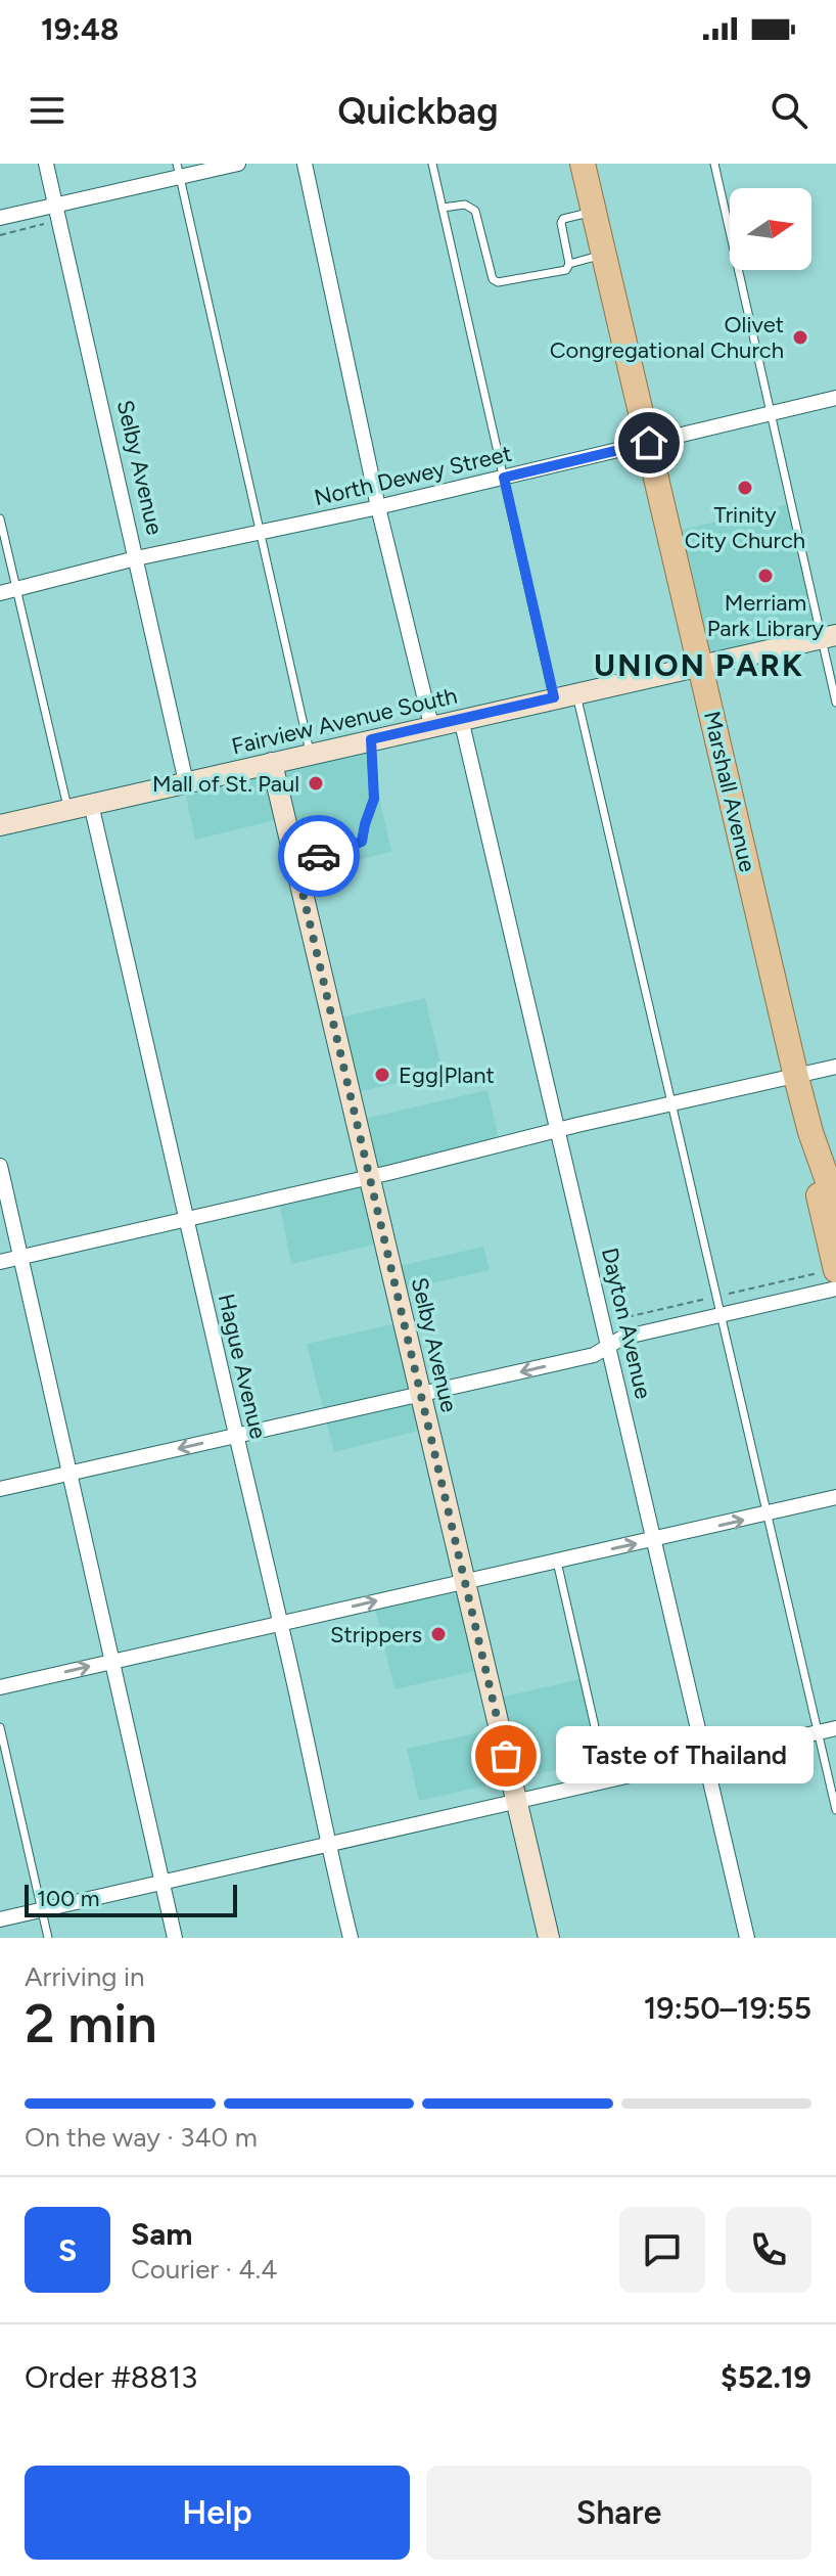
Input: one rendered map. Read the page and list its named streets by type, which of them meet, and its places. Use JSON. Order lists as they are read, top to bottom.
{
  "streets": {
    "main road": ["Marshall Avenue"],
    "street": [
      "Selby Avenue",
      "North Dewey Street",
      "Fairview Avenue South",
      "Dayton Avenue",
      "Hague Avenue"
    ]
  },
  "crossings": [
    ["Selby Avenue", "North Dewey Street"],
    ["Selby Avenue", "Fairview Avenue South"],
    ["North Dewey Street", "Marshall Avenue"],
    ["Fairview Avenue South", "Marshall Avenue"],
    ["Fairview Avenue South", "Dayton Avenue"],
    ["Fairview Avenue South", "Hague Avenue"]
  ],
  "districts": ["UNION PARK"],
  "places": [
    "Olivet Congregational Church",
    "Trinity City Church",
    "Merriam Park Library",
    "Mall of St. Paul",
    "Egg|Plant",
    "Strippers",
    "Taste of Thailand"
  ],
  "scale_bar": "100 m",
  "north": "right",
  "page": {
    "status": "19:48",
    "header": "Quickbag",
    "bubble": "Taste of Thailand",
    "scale": "100 m",
    "heading": ["2 min", "Arriving in", "19:50–19:55"],
    "panel": [
      "Sam",
      "Courier · 4.4",
      "Order #8813",
      "$52.19"
    ],
    "bar": "On the way · 340 m",
    "round": "S",
    "buttons": ["Help", "Share"]
  }
}
